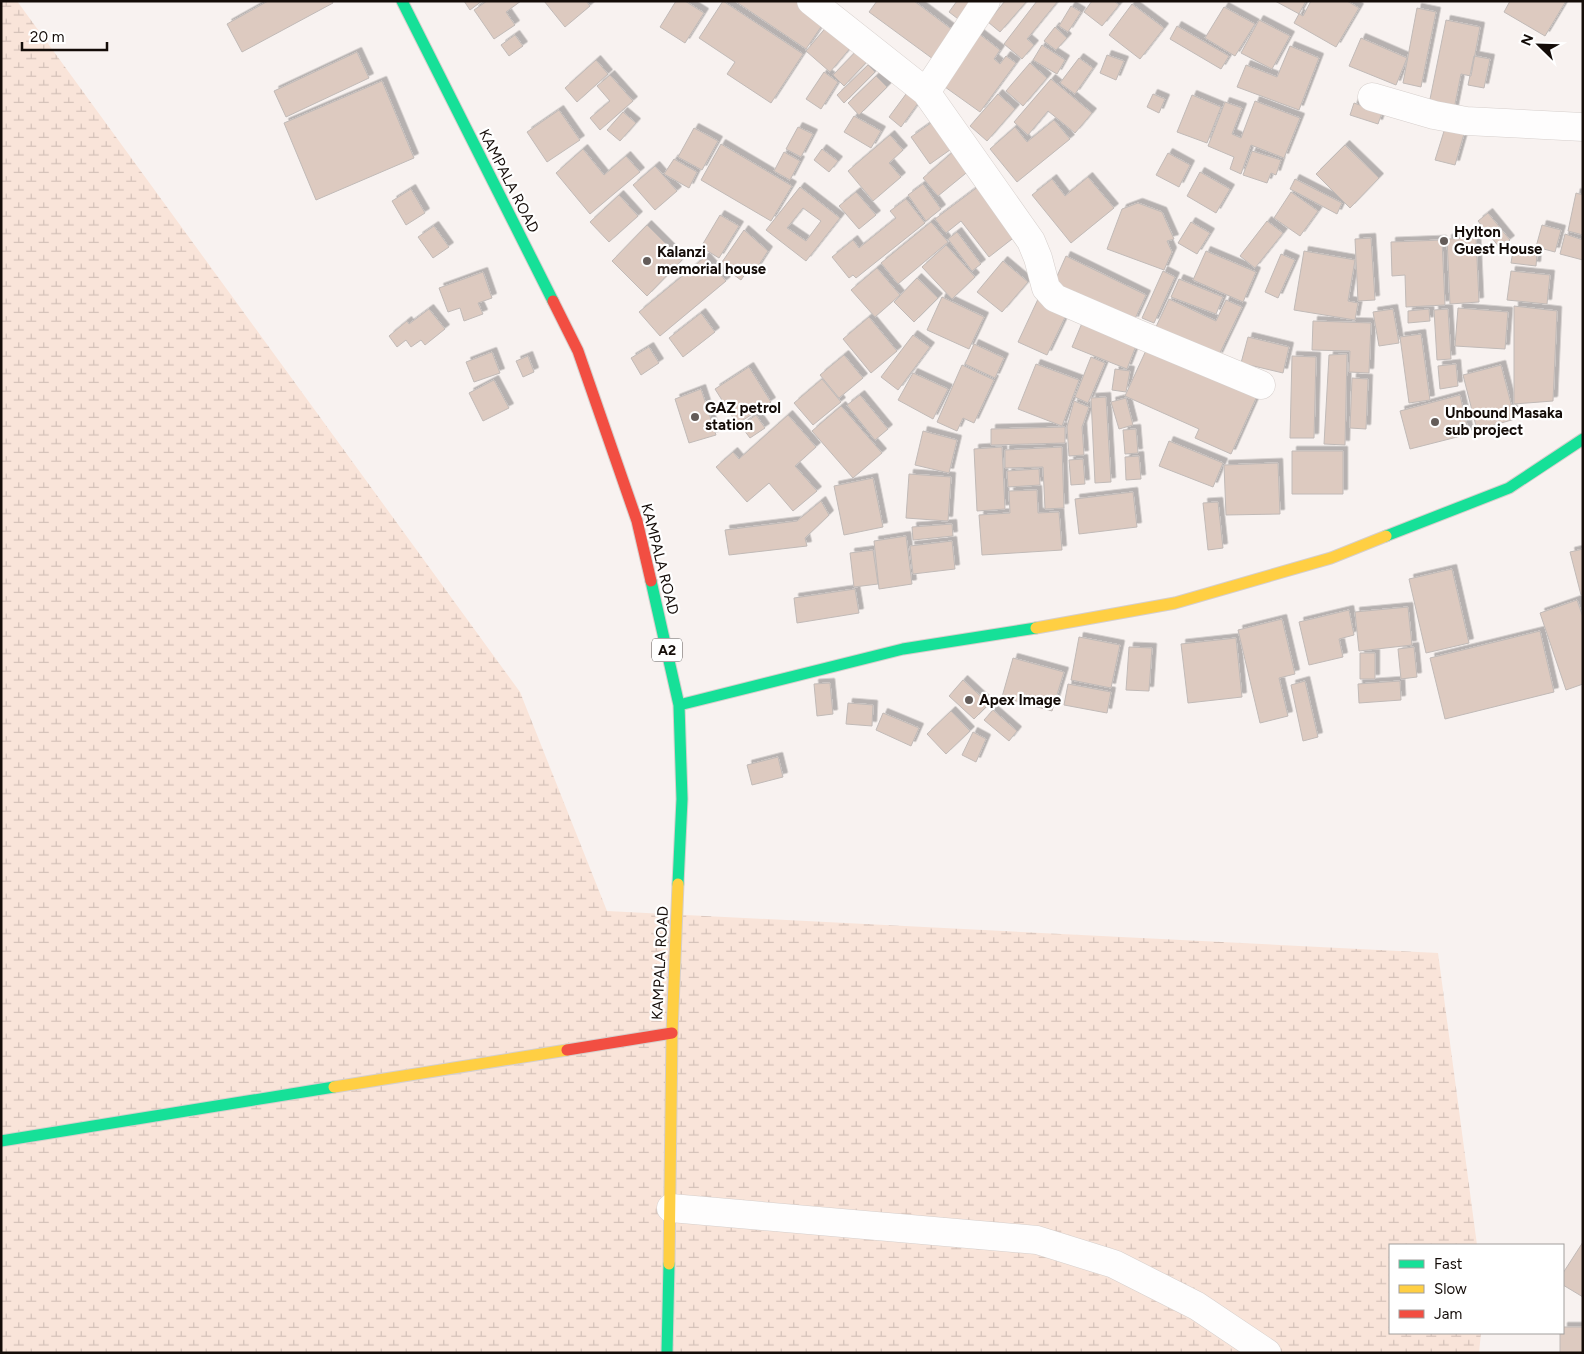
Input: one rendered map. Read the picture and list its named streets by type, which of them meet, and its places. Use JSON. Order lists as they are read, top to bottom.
{
  "streets": {
    "street": ["KAMPALA ROAD", "A2"]
  },
  "places": [
    "Hylton Guest House",
    "Kalanzi memorial house",
    "GAZ petrol station",
    "Unbound Masaka sub project",
    "Apex Image"
  ],
  "legend": ["Fast", "Slow", "Jam"],
  "scale_bar": "20 m",
  "north": "top left"
}
